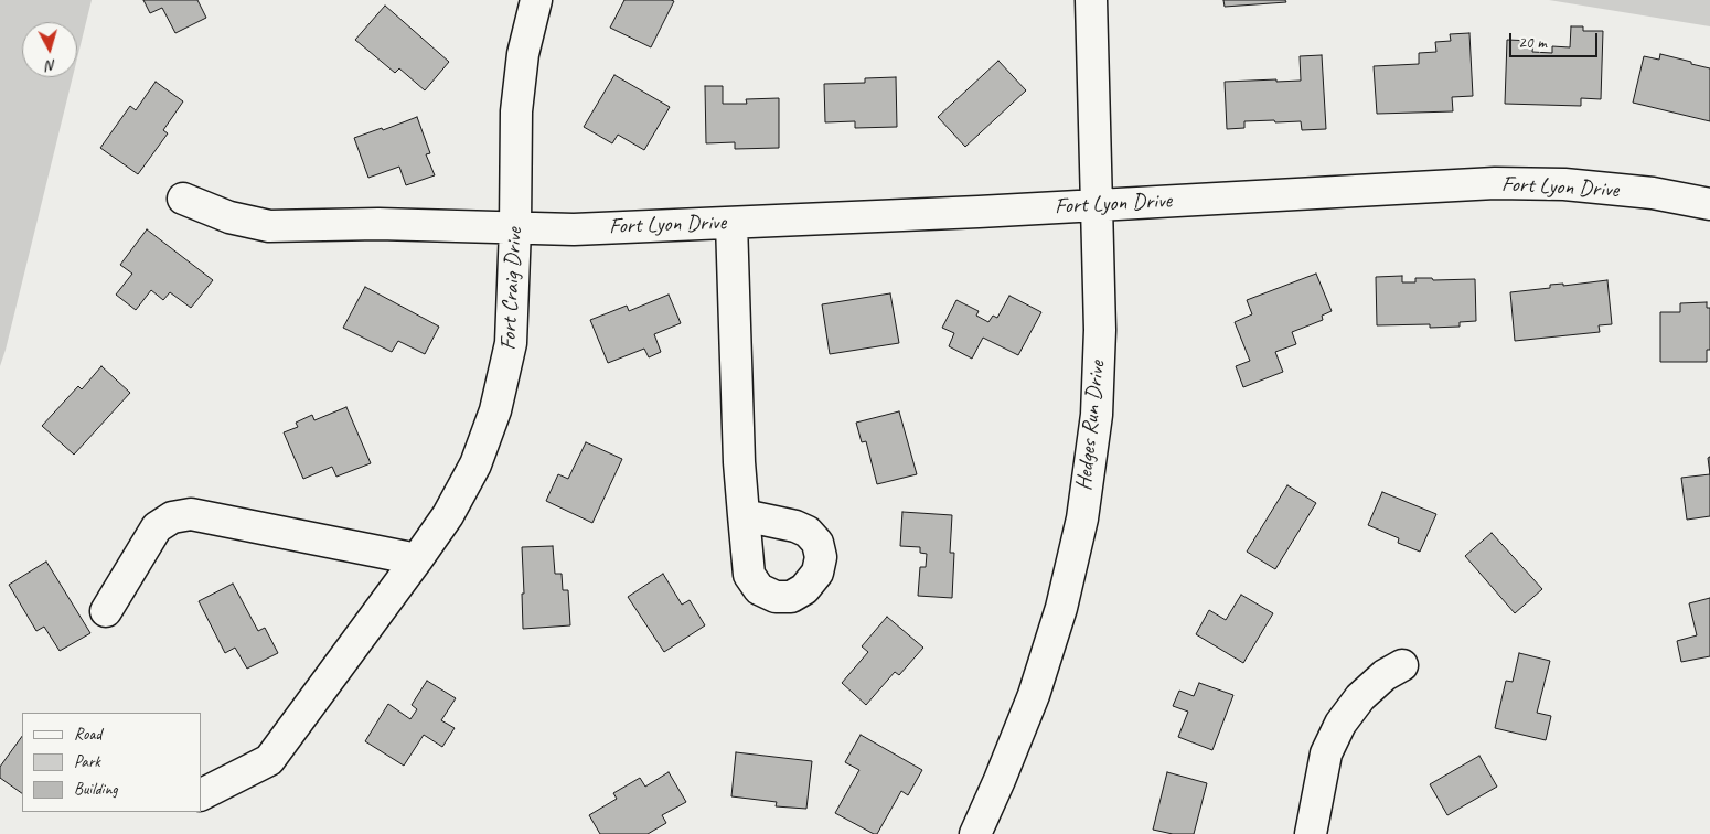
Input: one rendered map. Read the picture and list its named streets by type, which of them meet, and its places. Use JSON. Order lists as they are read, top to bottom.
{
  "streets": {
    "street": ["Fort Lyon Drive", "Fort Craig Drive", "Hedges Run Drive"]
  },
  "crossings": [
    ["Fort Lyon Drive", "Fort Craig Drive"],
    ["Fort Lyon Drive", "Hedges Run Drive"]
  ],
  "legend": ["Road", "Park", "Building"],
  "scale_bar": "20 m",
  "north": "bottom"
}
